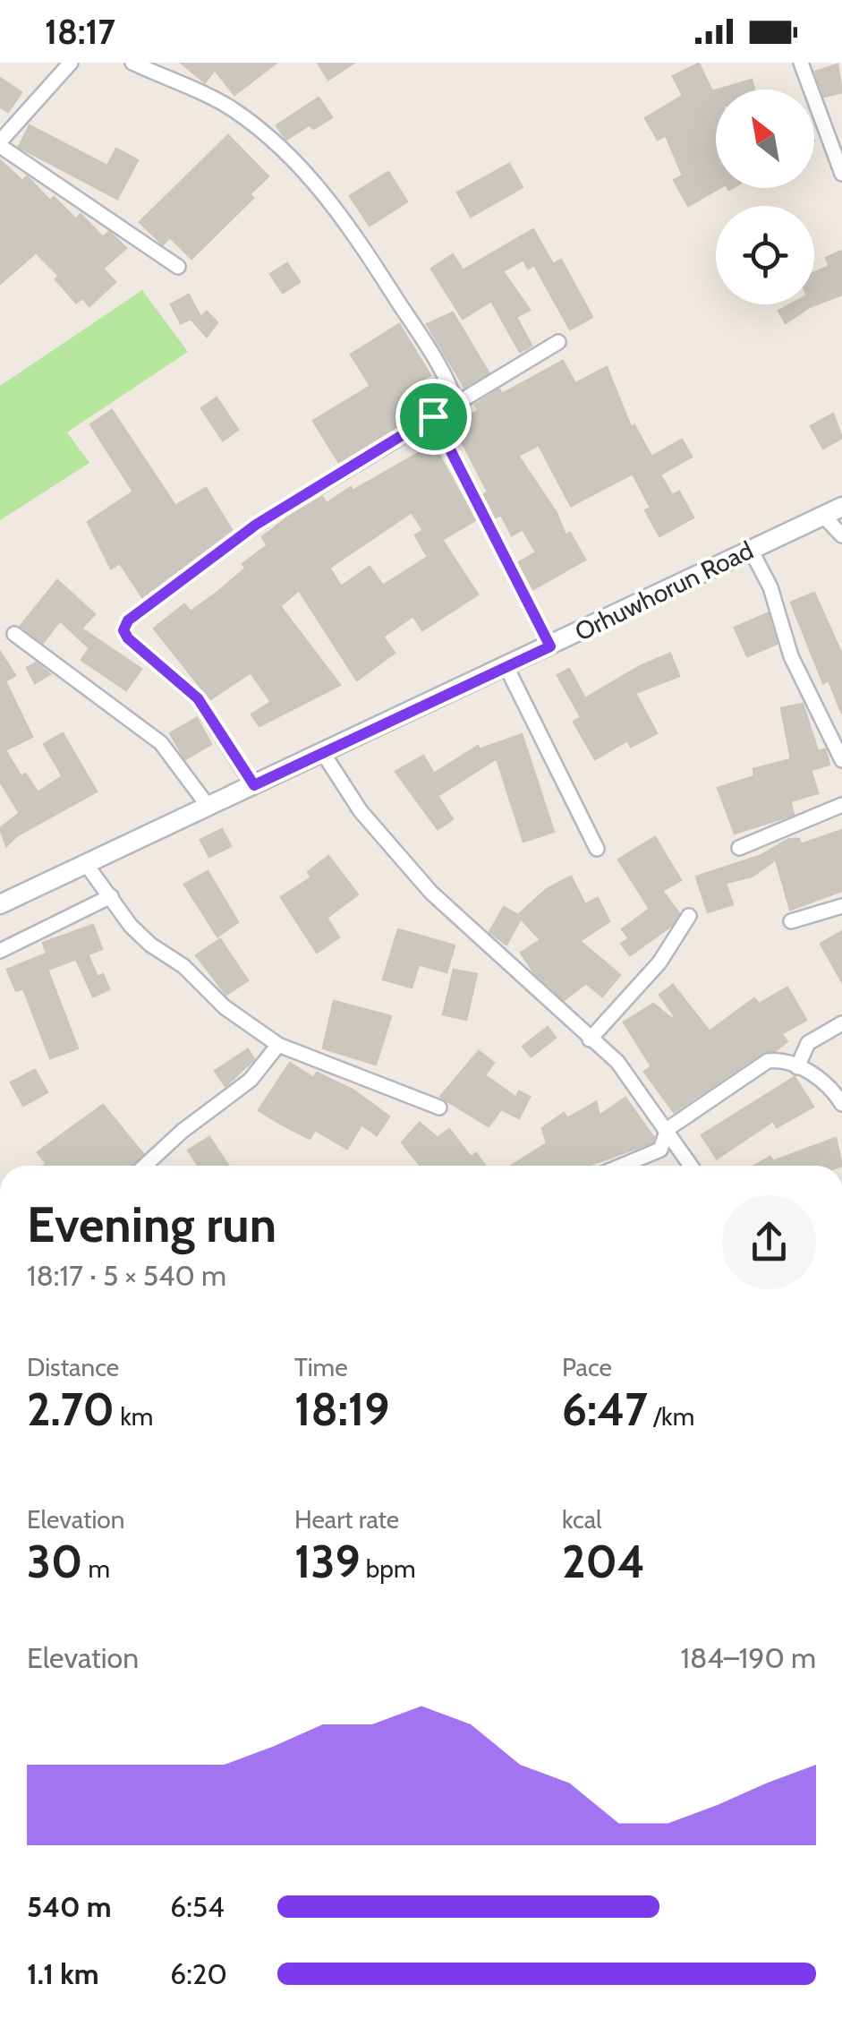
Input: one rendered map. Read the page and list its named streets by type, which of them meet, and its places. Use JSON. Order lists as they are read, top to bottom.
{
  "streets": {
    "street": ["Orhuwhorun Road"]
  },
  "north": "top left",
  "page": {
    "status": "18:17",
    "heading": ["Evening run", "18:17 · 5 × 540 m"],
    "stats": [
      ["Distance", "2.70 km"],
      ["Time", "18:19"],
      ["Pace", "6:47 /km"],
      ["Elevation", "30 m"],
      ["Heart rate", "139 bpm"],
      ["kcal", "204"]
    ],
    "chart": ["Elevation", "184–190 m"],
    "list": [
      {
        "name": "540 m",
        "note": "6:54"
      },
      {
        "name": "1.1 km",
        "note": "6:20"
      }
    ]
  }
}
